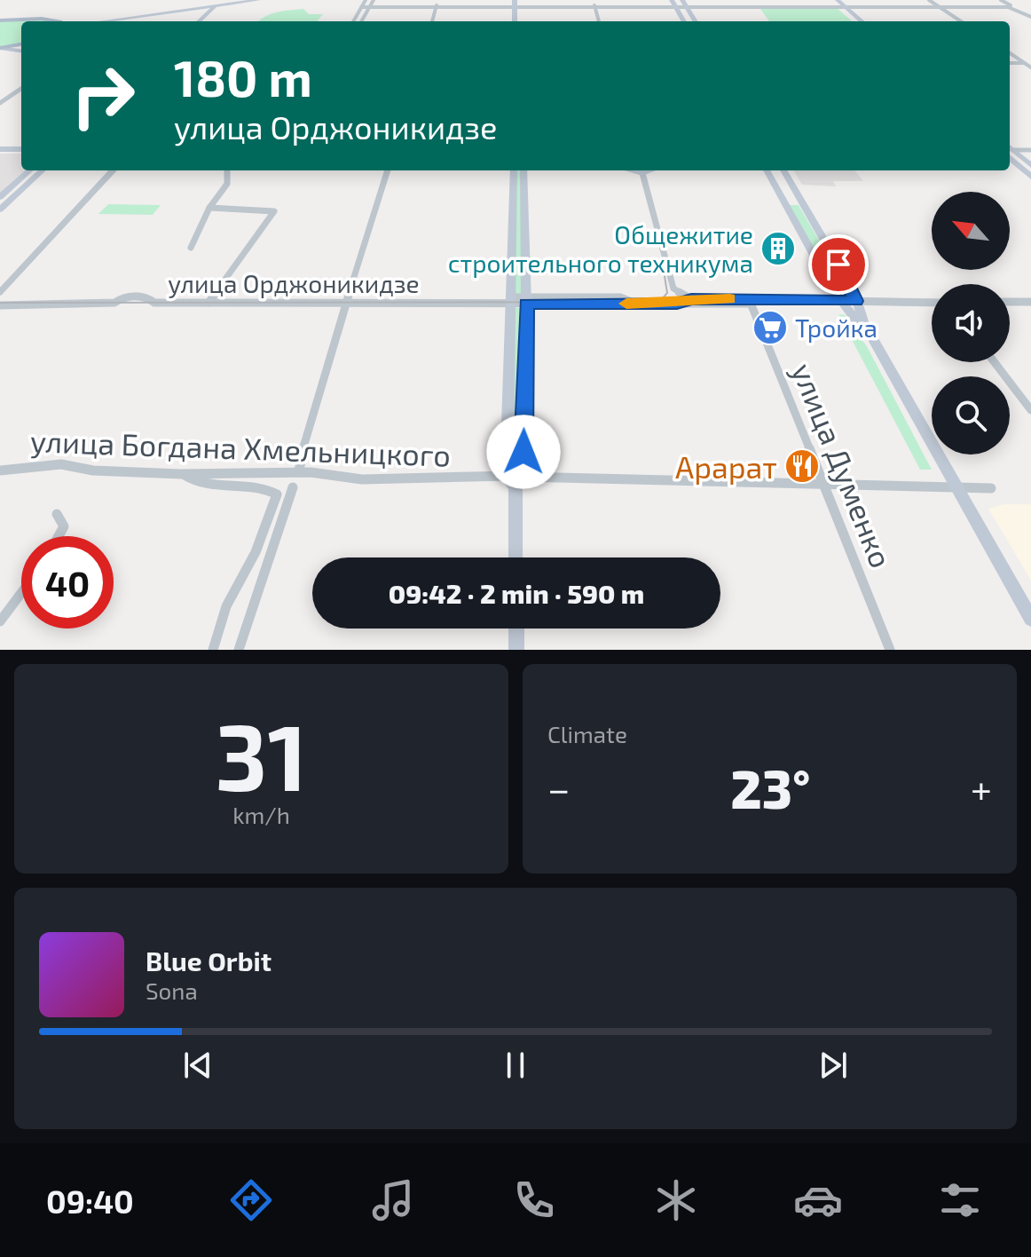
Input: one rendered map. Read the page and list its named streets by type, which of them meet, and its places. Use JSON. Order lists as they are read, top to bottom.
{
  "streets": {
    "street": ["улица Орджоникидзе", "улица Богдана Хмельницкого", "улица Думенко"]
  },
  "crossings": [
    ["улица Орджоникидзе", "улица Думенко"],
    ["улица Богдана Хмельницкого", "улица Думенко"]
  ],
  "places": {
    "building": ["Общежитие строительного техникума"],
    "supermarket": ["Тройка"],
    "restaurant": ["Арарат"]
  },
  "north": "top left",
  "page": {
    "turn": ["180 m", "улица Орджоникидзе"],
    "limit": "40",
    "trip": "09:42 · 2 min · 590 m",
    "tile": [
      ["31", "km/h"],
      "Climate"
    ],
    "heat": ["−", "23°", "+"],
    "song": ["Blue Orbit", "Sona"],
    "tabs": "09:40"
  }
}
